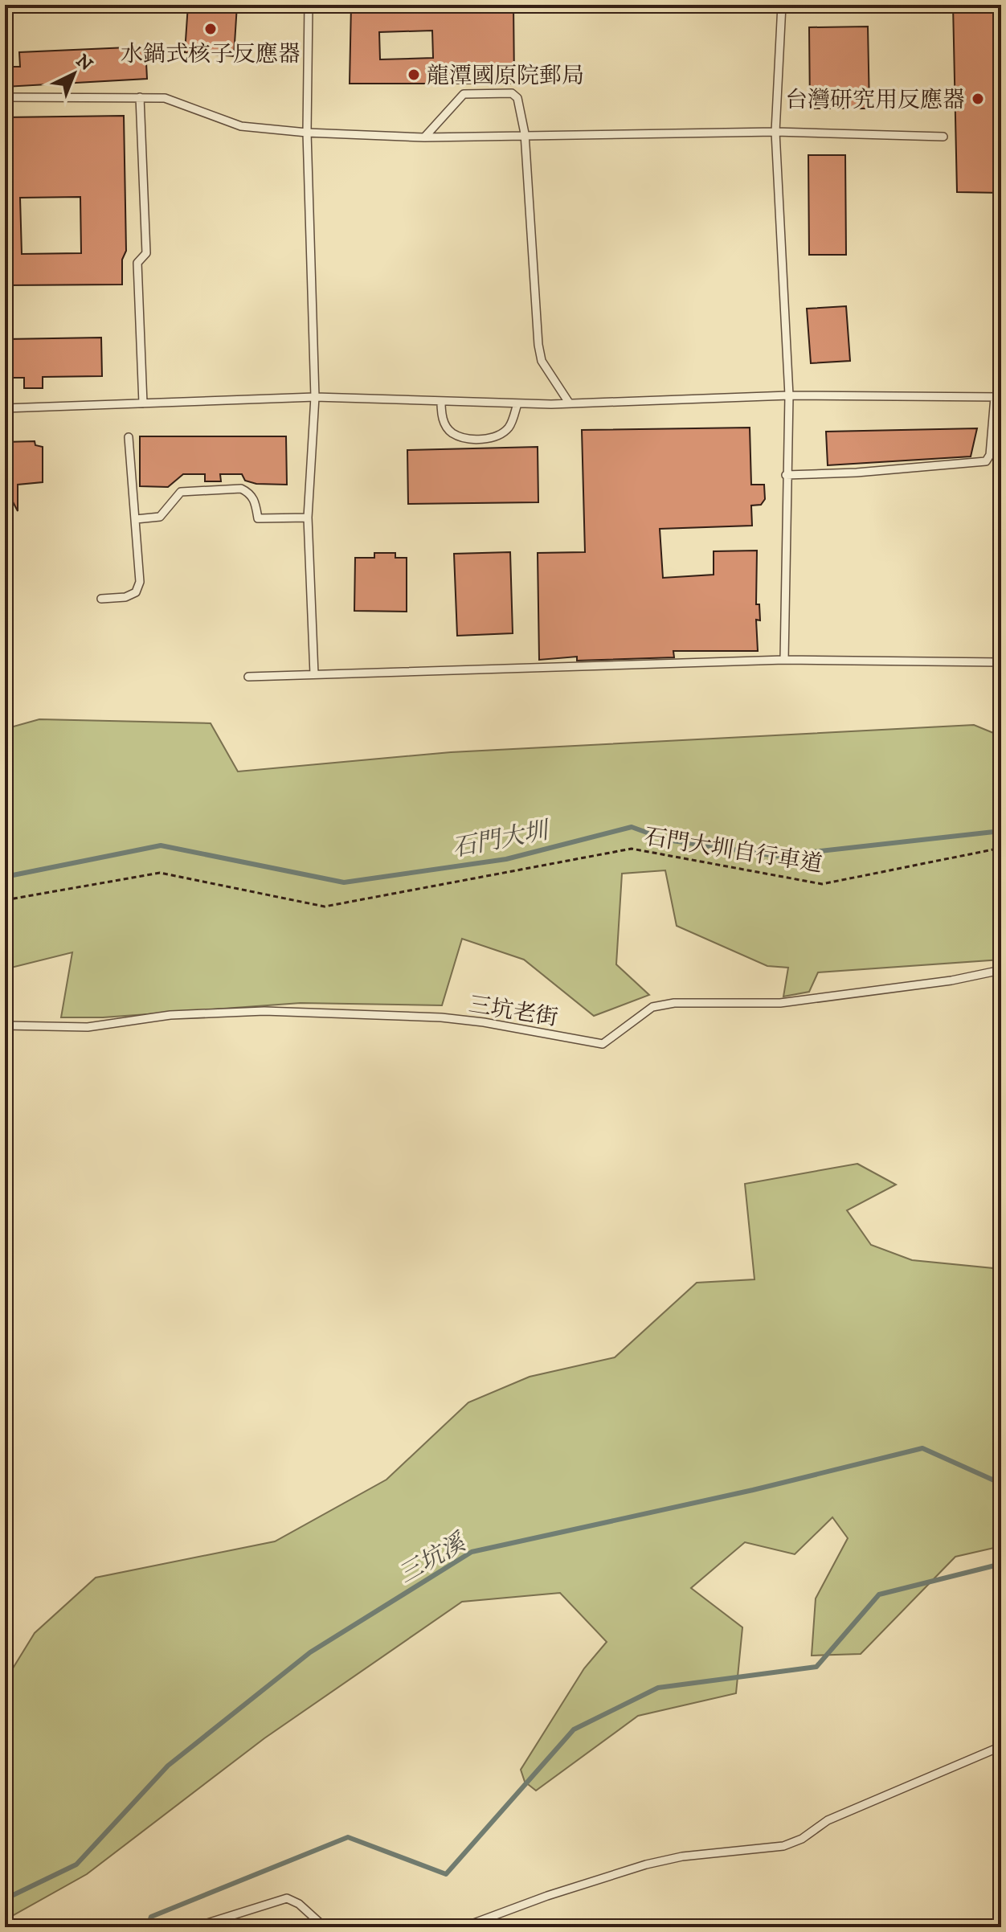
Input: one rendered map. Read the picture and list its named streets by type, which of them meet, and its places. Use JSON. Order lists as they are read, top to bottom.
{
  "streets": {
    "lane": ["三坑老街"],
    "path": ["石門大圳自行車道"]
  },
  "water": ["石門大圳", "三坑溪"],
  "places": ["水鍋式核子反應器", "龍潭國原院郵局", "台灣研究用反應器"],
  "north": "top right"
}
